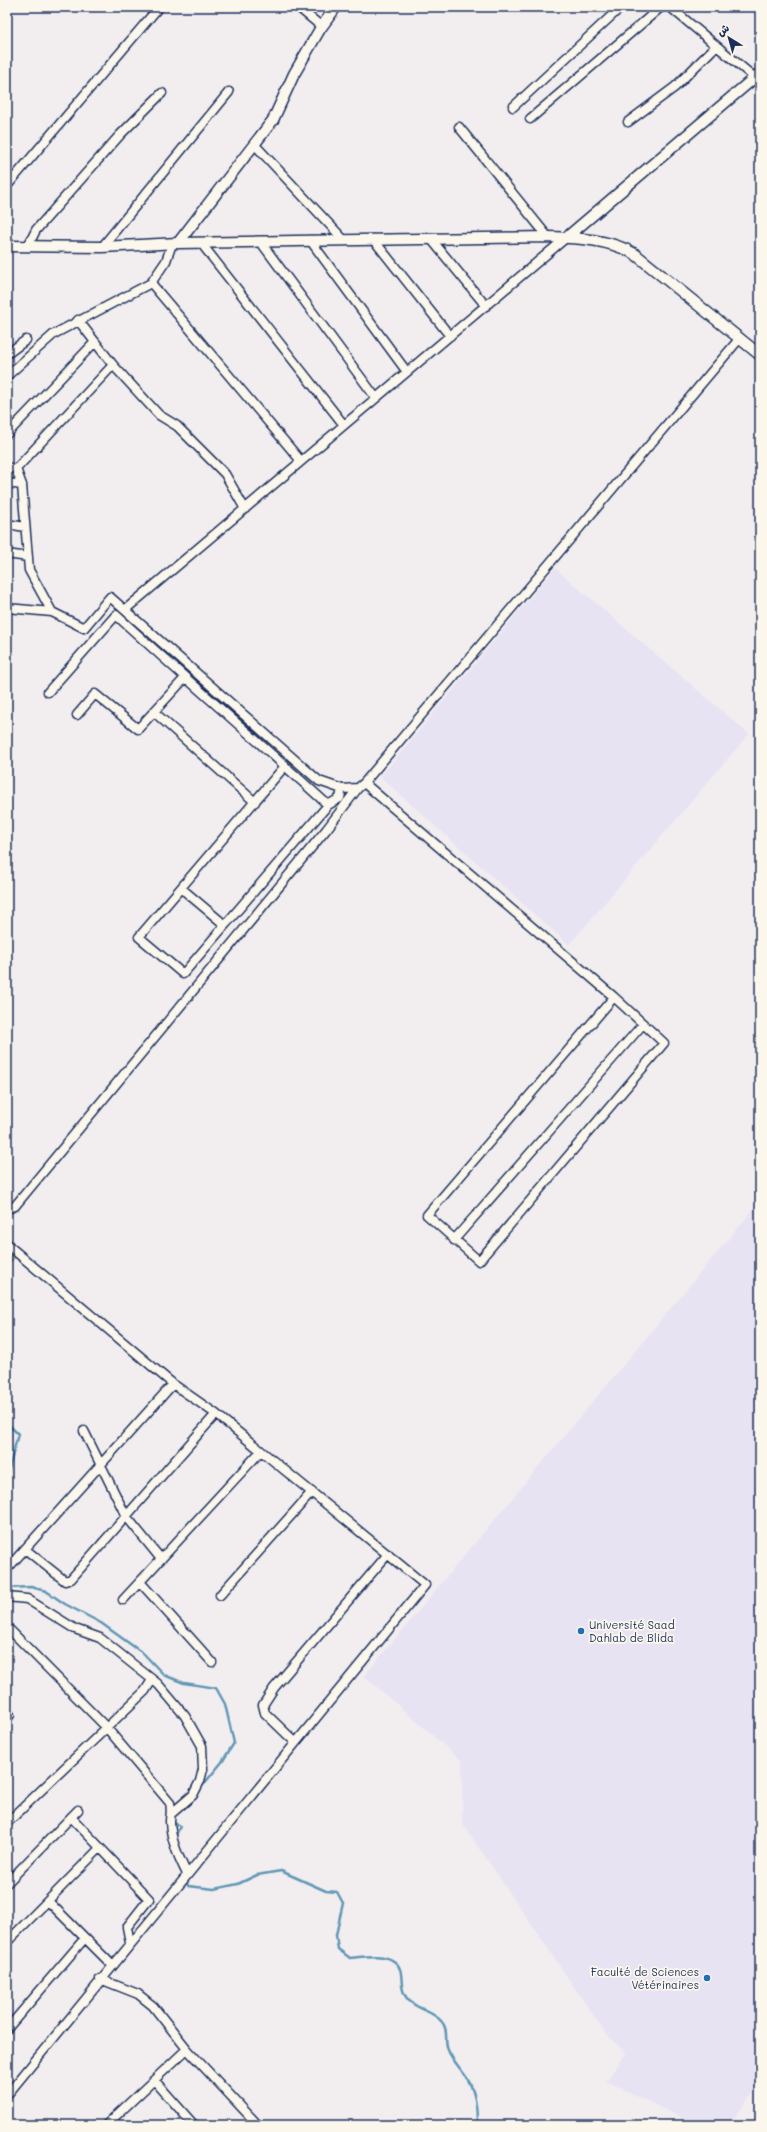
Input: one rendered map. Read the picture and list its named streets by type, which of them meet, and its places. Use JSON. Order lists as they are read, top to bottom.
{
  "places": ["Université Saad Dahlab de Blida", "Faculté de Sciences Vétérinaires"],
  "north": "top left"
}
